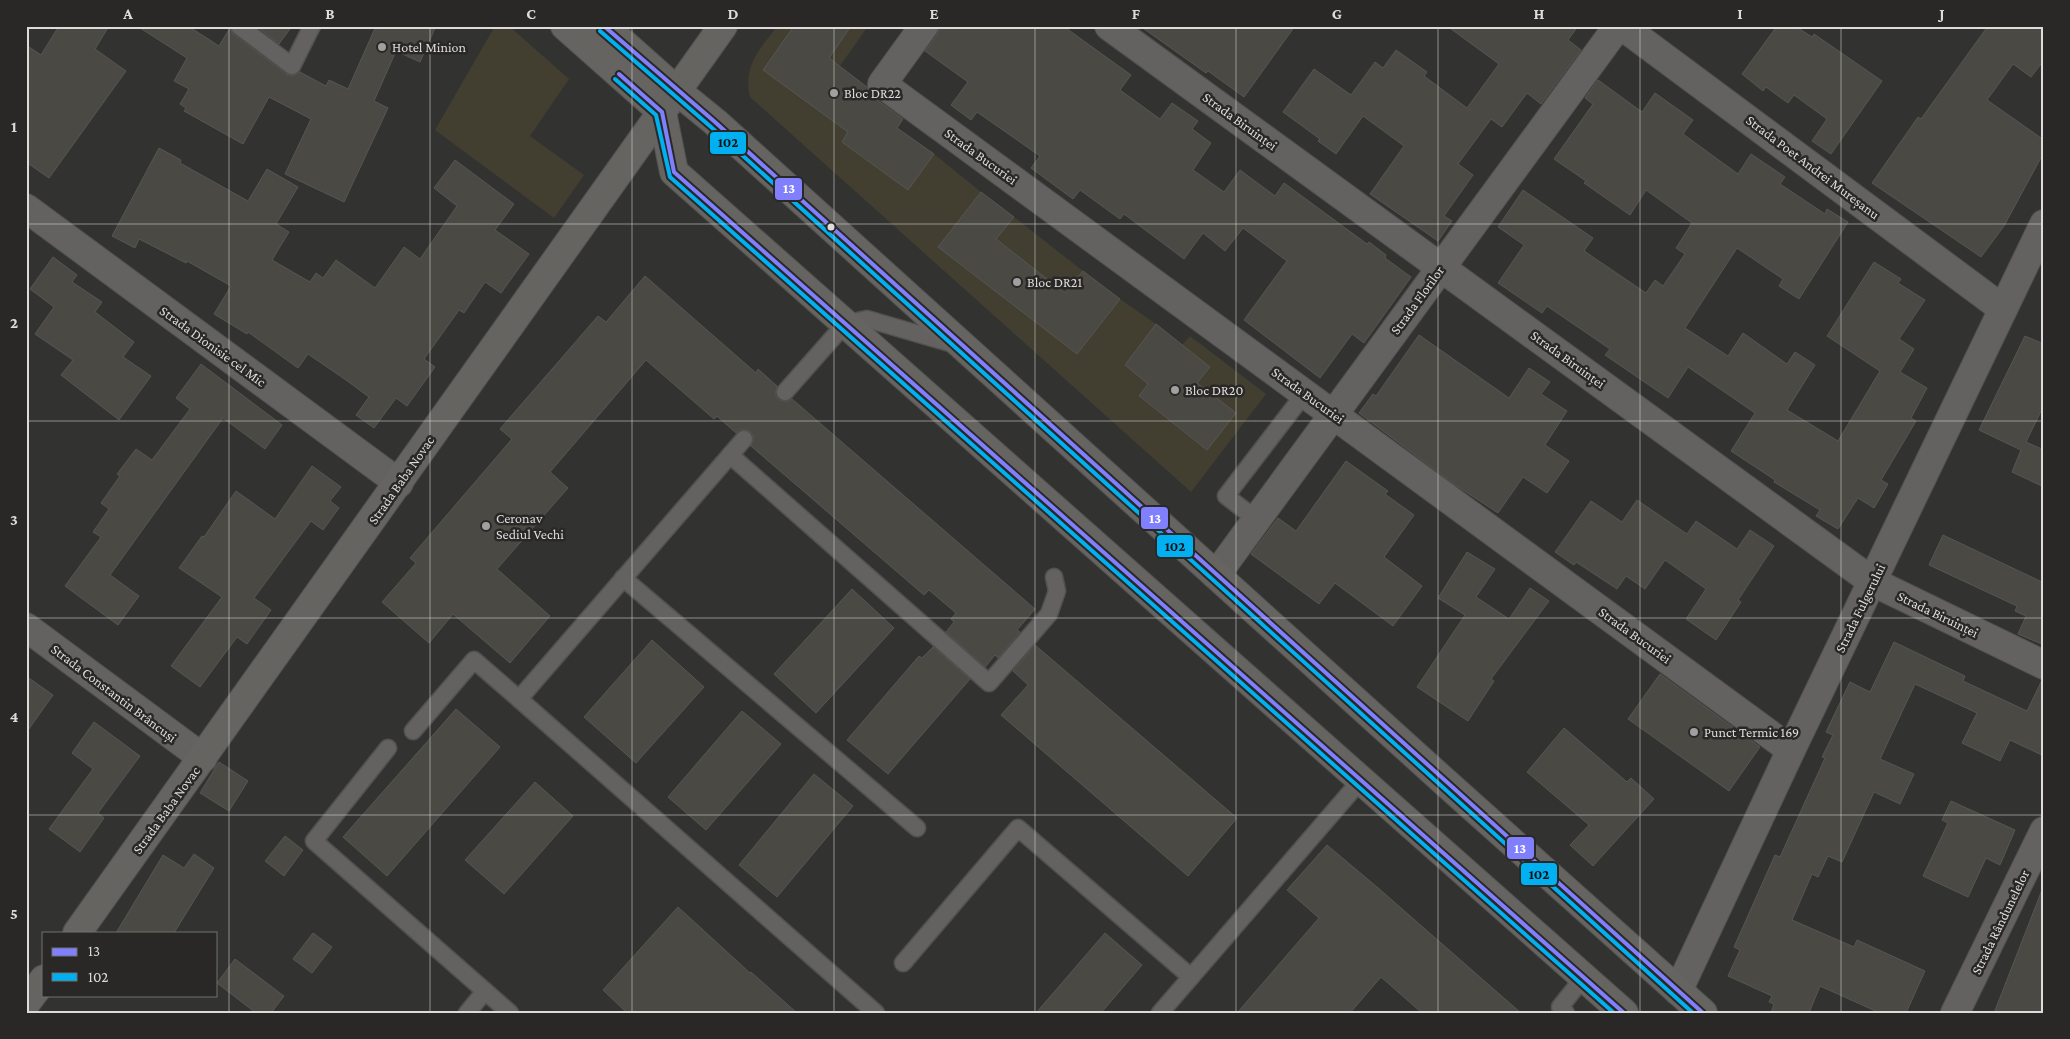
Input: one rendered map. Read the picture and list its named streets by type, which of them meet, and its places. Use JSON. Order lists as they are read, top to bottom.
{
  "streets": {
    "main road": ["Strada Baba Novac"],
    "street": [
      "Strada Biruinței",
      "Strada Bucuriei",
      "Strada Poet Andrei Mureșanu",
      "Strada Florilor",
      "Strada Dionisie cel Mic",
      "Strada Fulgerului",
      "Strada Constantin Brâncuși",
      "Strada Rândunelelor"
    ]
  },
  "crossings": [
    ["Strada Biruinței", "Strada Florilor"],
    ["Strada Biruinței", "Strada Fulgerului"],
    ["Strada Bucuriei", "Strada Florilor"],
    ["Strada Bucuriei", "Strada Fulgerului"],
    ["Strada Poet Andrei Mureșanu", "Strada Fulgerului"],
    ["Strada Dionisie cel Mic", "Strada Baba Novac"],
    ["Strada Baba Novac", "Strada Constantin Brâncuși"]
  ],
  "places": [
    "Hotel Minion",
    "Bloc DR22",
    "Bloc DR21",
    "Bloc DR20",
    "Ceronav Sediul Vechi",
    "Punct Termic 169"
  ],
  "lines": ["transit line 13", "transit line 102"],
  "legend": ["13", "102"],
  "grid": {
    "columns": [
      "A",
      "B",
      "C",
      "D",
      "E",
      "F",
      "G",
      "H",
      "I",
      "J"
    ],
    "rows": [
      "1",
      "2",
      "3",
      "4",
      "5"
    ]
  }
}
